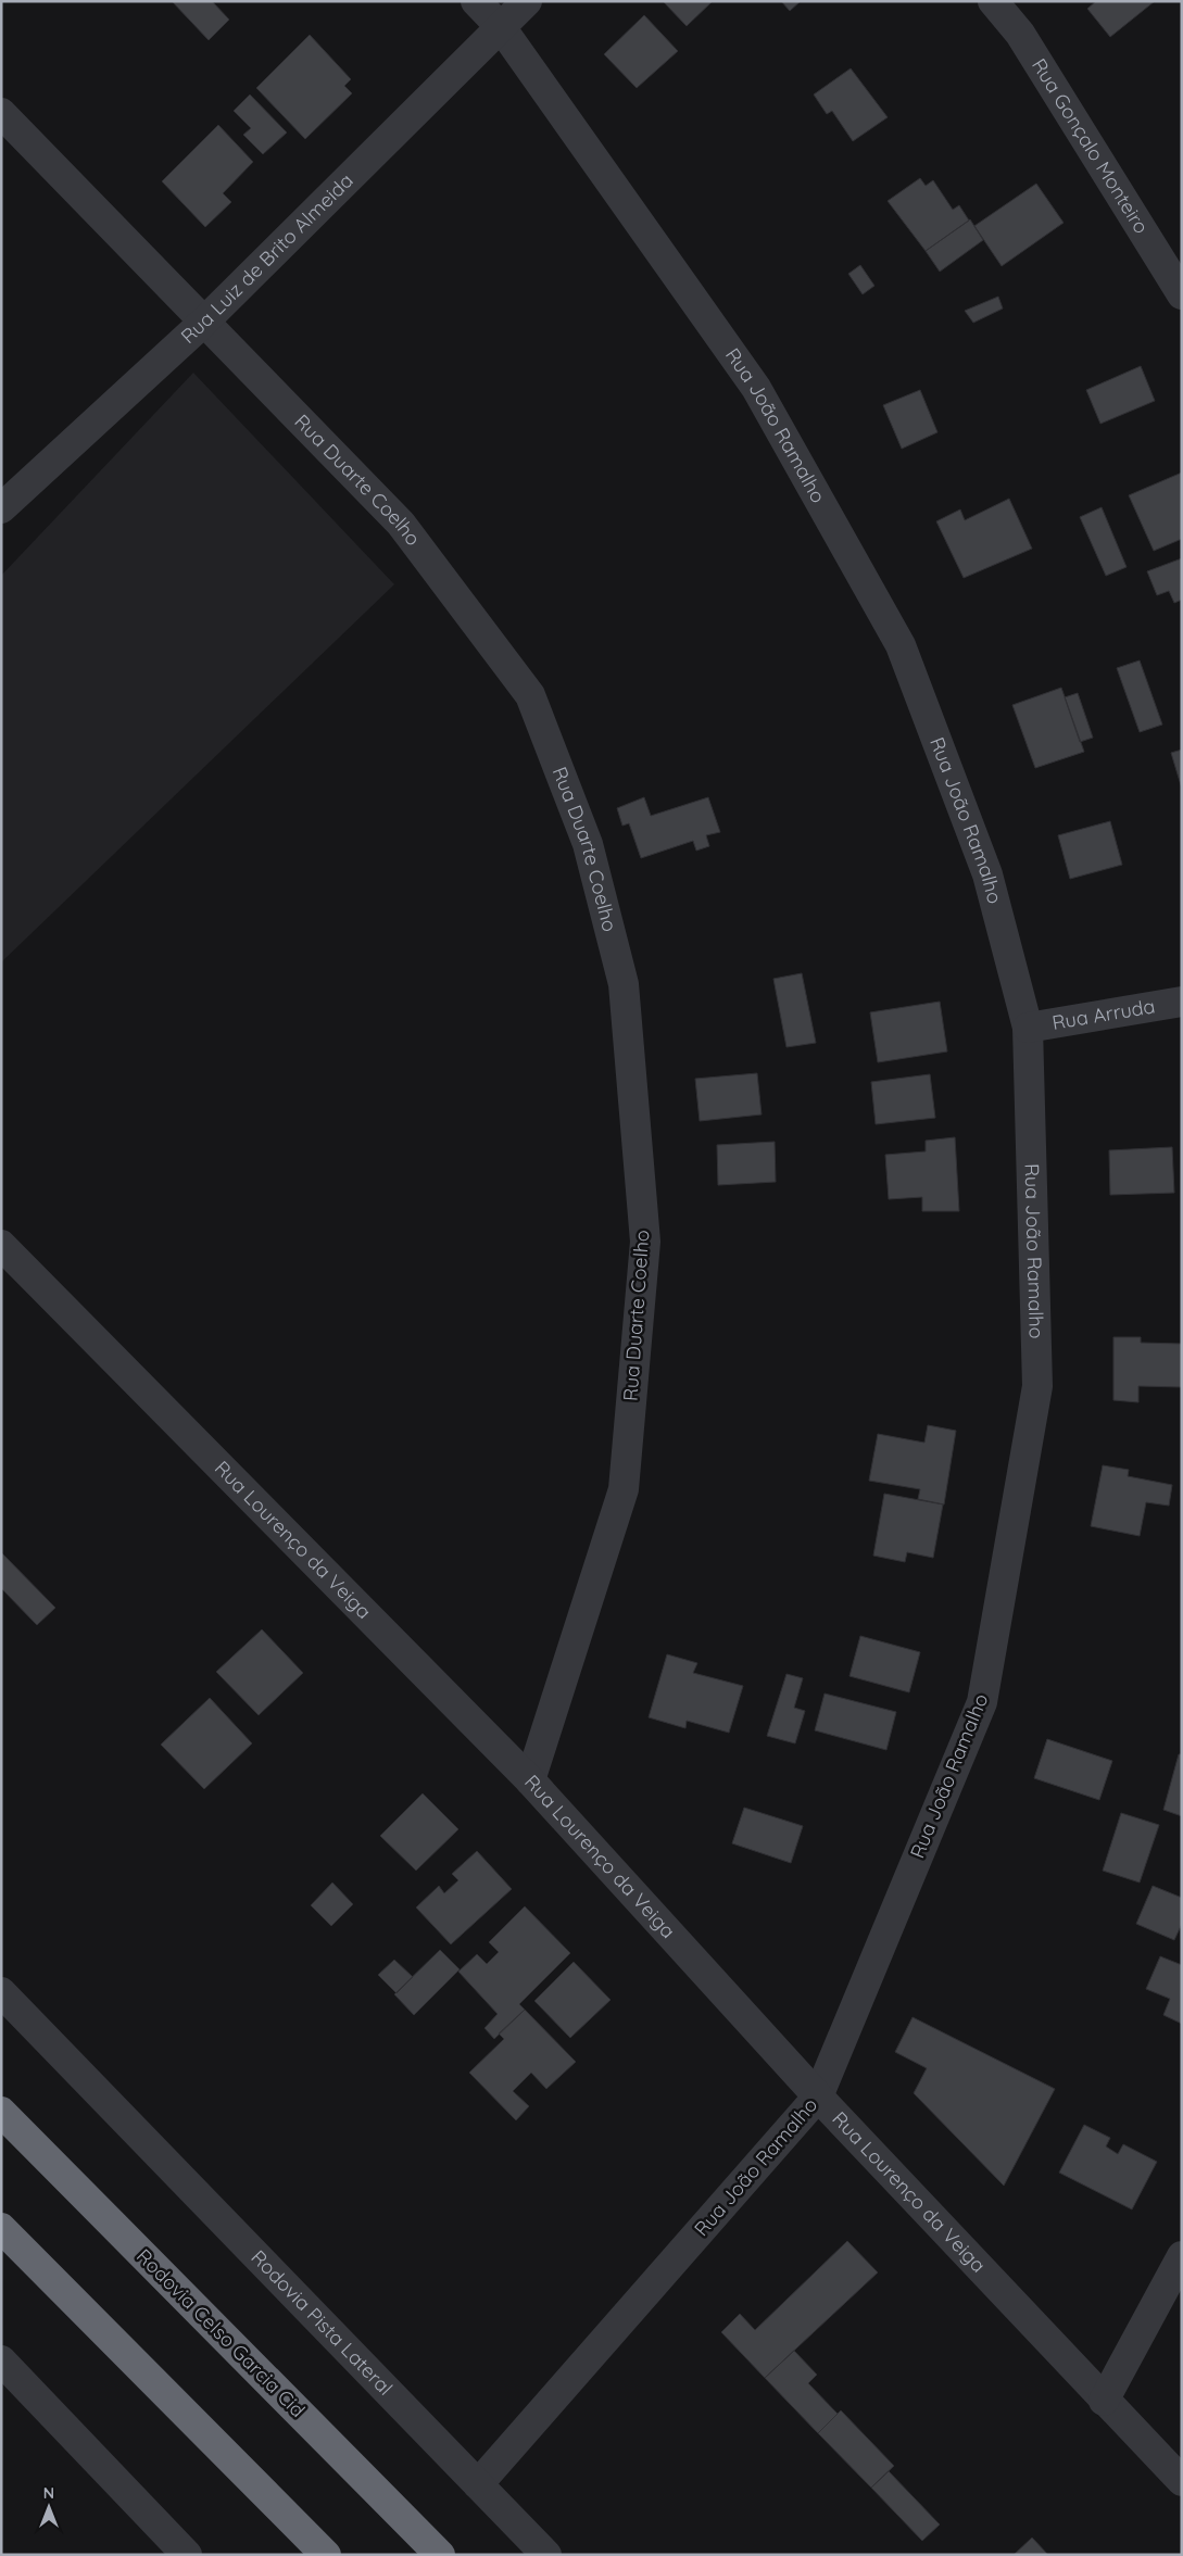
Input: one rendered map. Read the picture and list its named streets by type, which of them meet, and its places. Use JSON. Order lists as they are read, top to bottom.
{
  "streets": {
    "highway": ["Rodovia Celso Garcia Cid"],
    "street": [
      "Rua Gonçalo Monteiro",
      "Rua Luiz de Brito Almeida",
      "Rua João Ramalho",
      "Rua Duarte Coelho",
      "Rua Arruda",
      "Rua Lourenço da Veiga",
      "Rodovia Pista Lateral"
    ]
  },
  "crossings": [
    ["Rua Luiz de Brito Almeida", "Rua João Ramalho"],
    ["Rua Luiz de Brito Almeida", "Rua Duarte Coelho"],
    ["Rua João Ramalho", "Rua Arruda"],
    ["Rua João Ramalho", "Rua Lourenço da Veiga"],
    ["Rua João Ramalho", "Rodovia Pista Lateral"],
    ["Rua Duarte Coelho", "Rua Lourenço da Veiga"]
  ],
  "north": "top"
}
